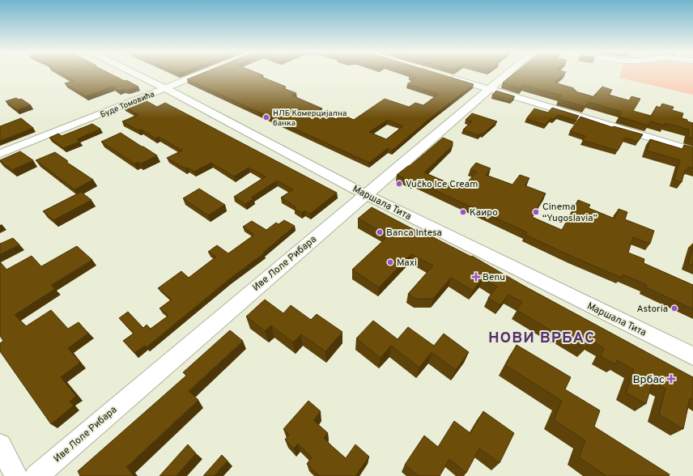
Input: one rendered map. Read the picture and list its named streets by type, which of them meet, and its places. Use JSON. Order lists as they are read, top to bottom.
{
  "streets": {
    "street": ["Буде Томовића", "Маршала Тита", "Иве Лоле Рибара"]
  },
  "crossings": [
    ["Буде Томовића", "Маршала Тита"],
    ["Маршала Тита", "Иве Лоле Рибара"]
  ],
  "districts": ["НОВИ ВРБАС"],
  "places": {
    "other": [
      "НЛБ Комерцијална банка",
      "Vučko Ice Cream",
      "Каиро",
      "Cinema “Yugoslavia”",
      "Banca Intesa",
      "Maxi",
      "Astoria"
    ],
    "health": ["Benu", "Врбас"]
  }
}
